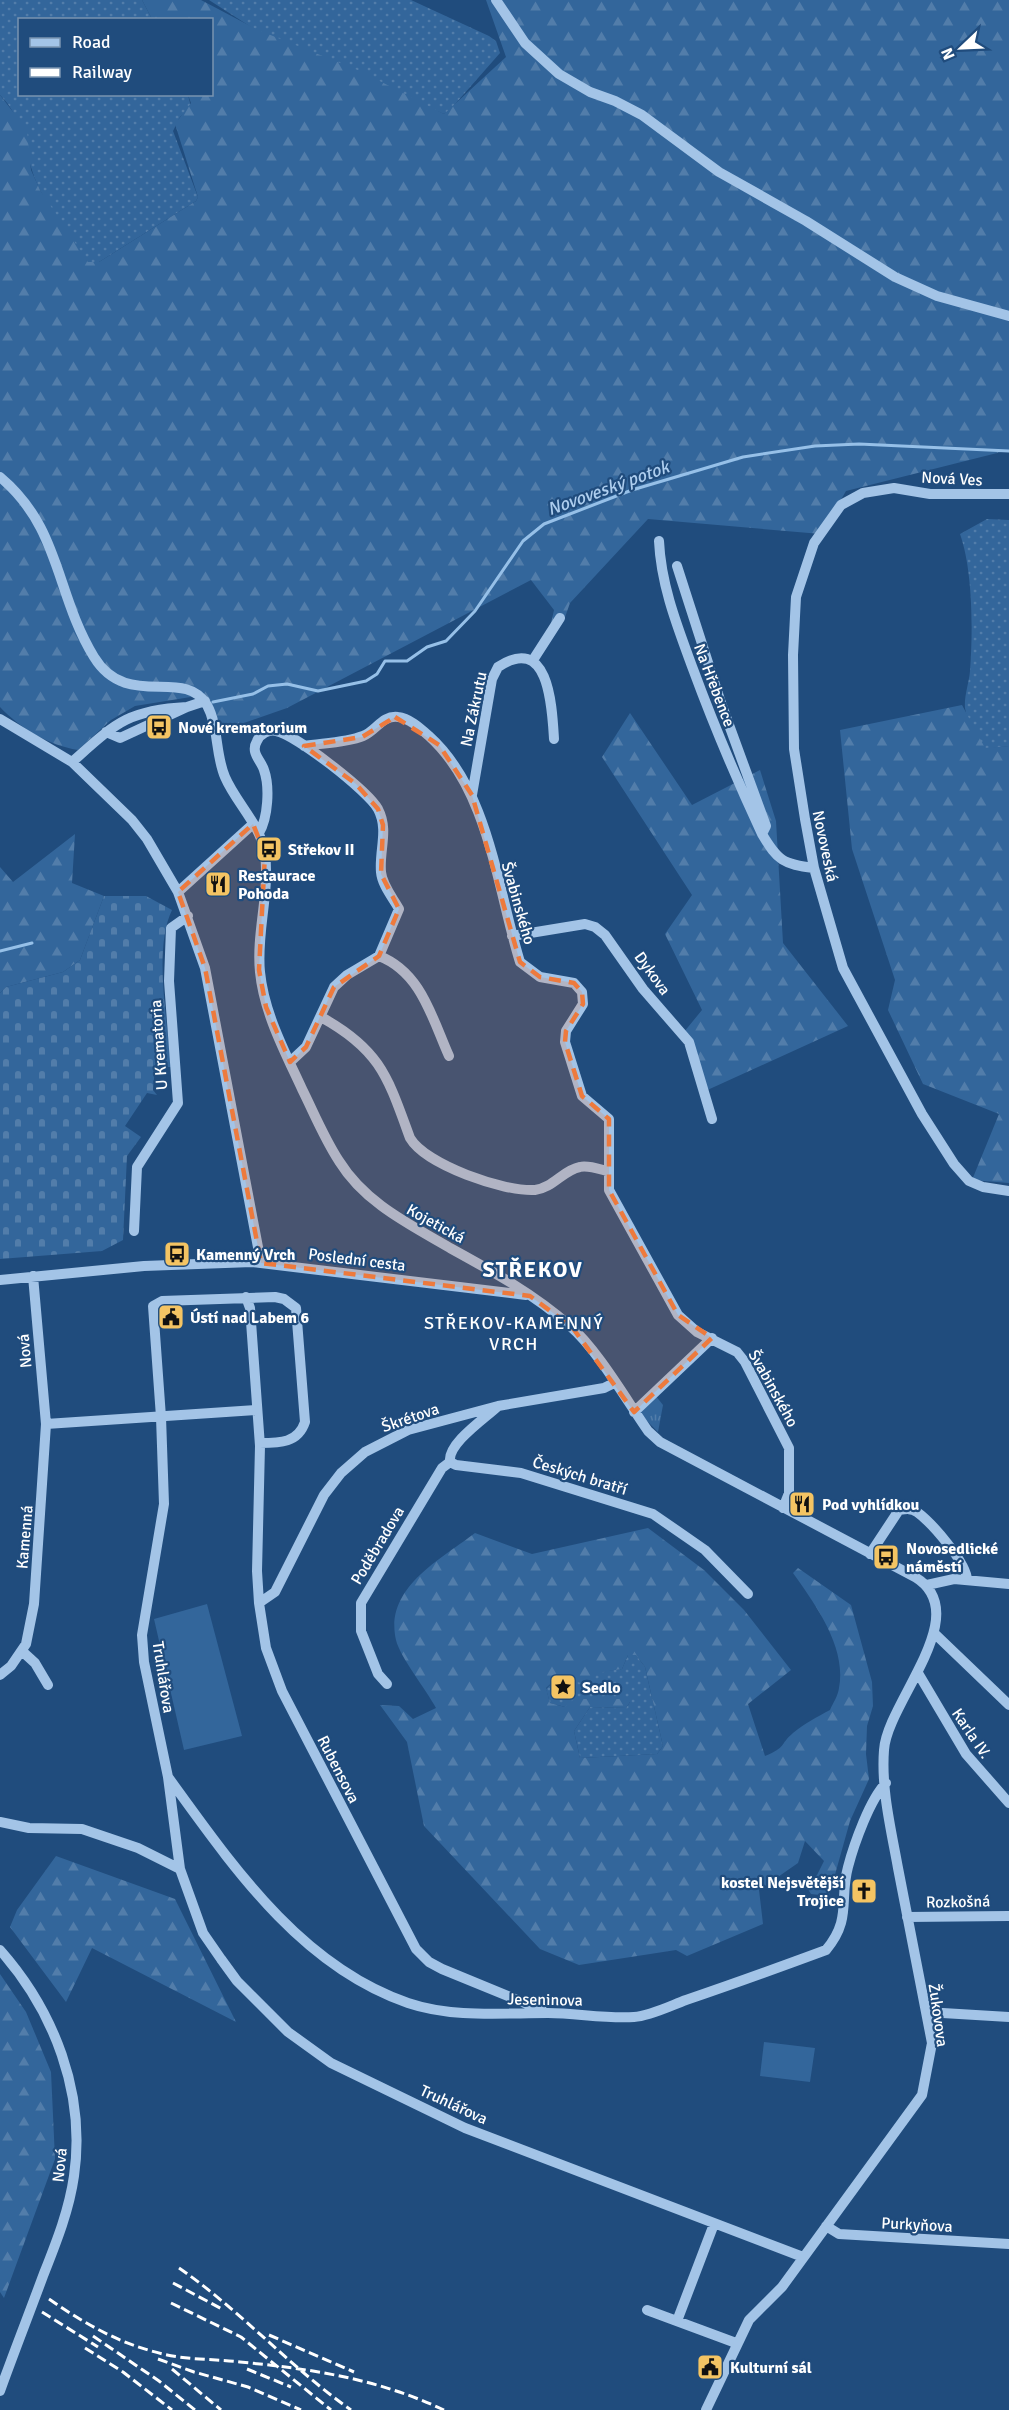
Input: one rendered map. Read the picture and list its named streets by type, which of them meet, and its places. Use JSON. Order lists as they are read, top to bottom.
{
  "streets": {
    "street": [
      "Nová Ves",
      "Na Hřebence",
      "Na Zákrutu",
      "Novoveská",
      "Švabinského",
      "Dykova",
      "U Krematoria",
      "Kojetická",
      "Poslední cesta",
      "Nová",
      "Škrétova",
      "Českých bratří",
      "Kamenná",
      "Poděbradova",
      "Truhlářova",
      "Karla IV.",
      "Rubensova",
      "Rozkošná",
      "Jeseninova",
      "Žukovova",
      "Purkyňova"
    ]
  },
  "crossings": [
    ["Nová Ves", "Novoveská"],
    ["Na Hřebence", "Novoveská"],
    ["Na Zákrutu", "Švabinského"],
    ["Švabinského", "Dykova"],
    ["Švabinského", "Kojetická"],
    ["Kojetická", "Poslední cesta"],
    ["Kojetická", "Škrétova"],
    ["Poslední cesta", "Nová"],
    ["Nová", "Kamenná"],
    ["Škrétova", "Rubensova"],
    ["Českých bratří", "Poděbradova"],
    ["Truhlářova", "Rubensova"],
    ["Truhlářova", "Jeseninova"],
    ["Truhlářova", "Žukovova"],
    ["Karla IV.", "Žukovova"],
    ["Rubensova", "Jeseninova"],
    ["Rozkošná", "Žukovova"],
    ["Jeseninova", "Žukovova"],
    ["Žukovova", "Purkyňova"]
  ],
  "districts": ["STŘEKOV", "STŘEKOV-KAMENNÝ VRCH"],
  "water": ["Novoveský potok"],
  "places": {
    "bus stop": [
      "Nové krematorium",
      "Střekov II",
      "Kamenný Vrch",
      "Novosedlické náměstí"
    ],
    "restaurant": ["Restaurace Pohoda", "Pod vyhlídkou"],
    "public building": ["Ústí nad Labem 6", "Kulturní sál"],
    "place": ["Sedlo"],
    "church": ["kostel Nejsvětější Trojice"]
  },
  "legend": ["Road", "Railway"],
  "north": "bottom left"
}
